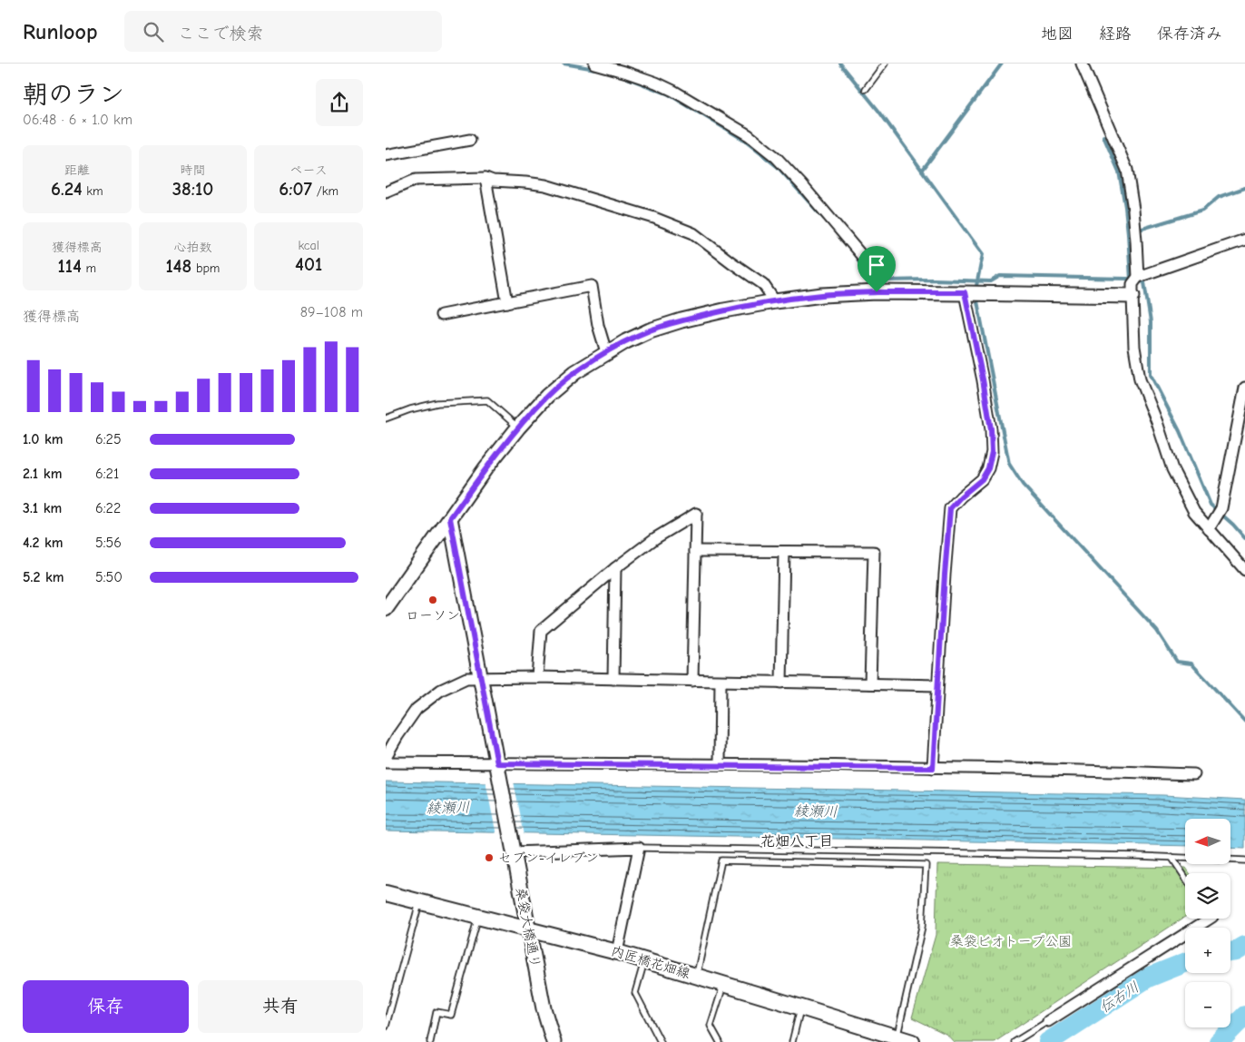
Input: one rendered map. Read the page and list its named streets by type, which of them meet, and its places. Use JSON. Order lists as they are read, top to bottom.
{
  "streets": {
    "main road": ["内匠橋花畑線"],
    "street": ["桑袋大橋通り"]
  },
  "crossings": [
    ["桑袋大橋通り", "内匠橋花畑線"]
  ],
  "districts": ["花畑八丁目"],
  "water": ["綾瀬川", "伝右川"],
  "parks": ["桑袋ビオトープ公園"],
  "places": ["ローソン", "セブン-イレブン"],
  "north": "left",
  "page": {
    "header": "Runloop",
    "search": "ここで検索",
    "nav": ["地図", "経路", "保存済み"],
    "heading": ["朝のラン", "06:48 · 6 × 1.0 km"],
    "stats": [
      ["距離", "6.24 km"],
      ["時間", "38:10"],
      ["ペース", "6:07 /km"],
      ["獲得標高", "114 m"],
      ["心拍数", "148 bpm"],
      ["kcal", "401"]
    ],
    "chart": ["獲得標高", "89–108 m"],
    "list": [
      {
        "name": "1.0 km",
        "note": "6:25"
      },
      {
        "name": "2.1 km",
        "note": "6:21"
      },
      {
        "name": "3.1 km",
        "note": "6:22"
      },
      {
        "name": "4.2 km",
        "note": "5:56"
      },
      {
        "name": "5.2 km",
        "note": "5:50"
      }
    ],
    "map_buttons": ["+", "−"],
    "buttons": ["保存", "共有"]
  }
}
